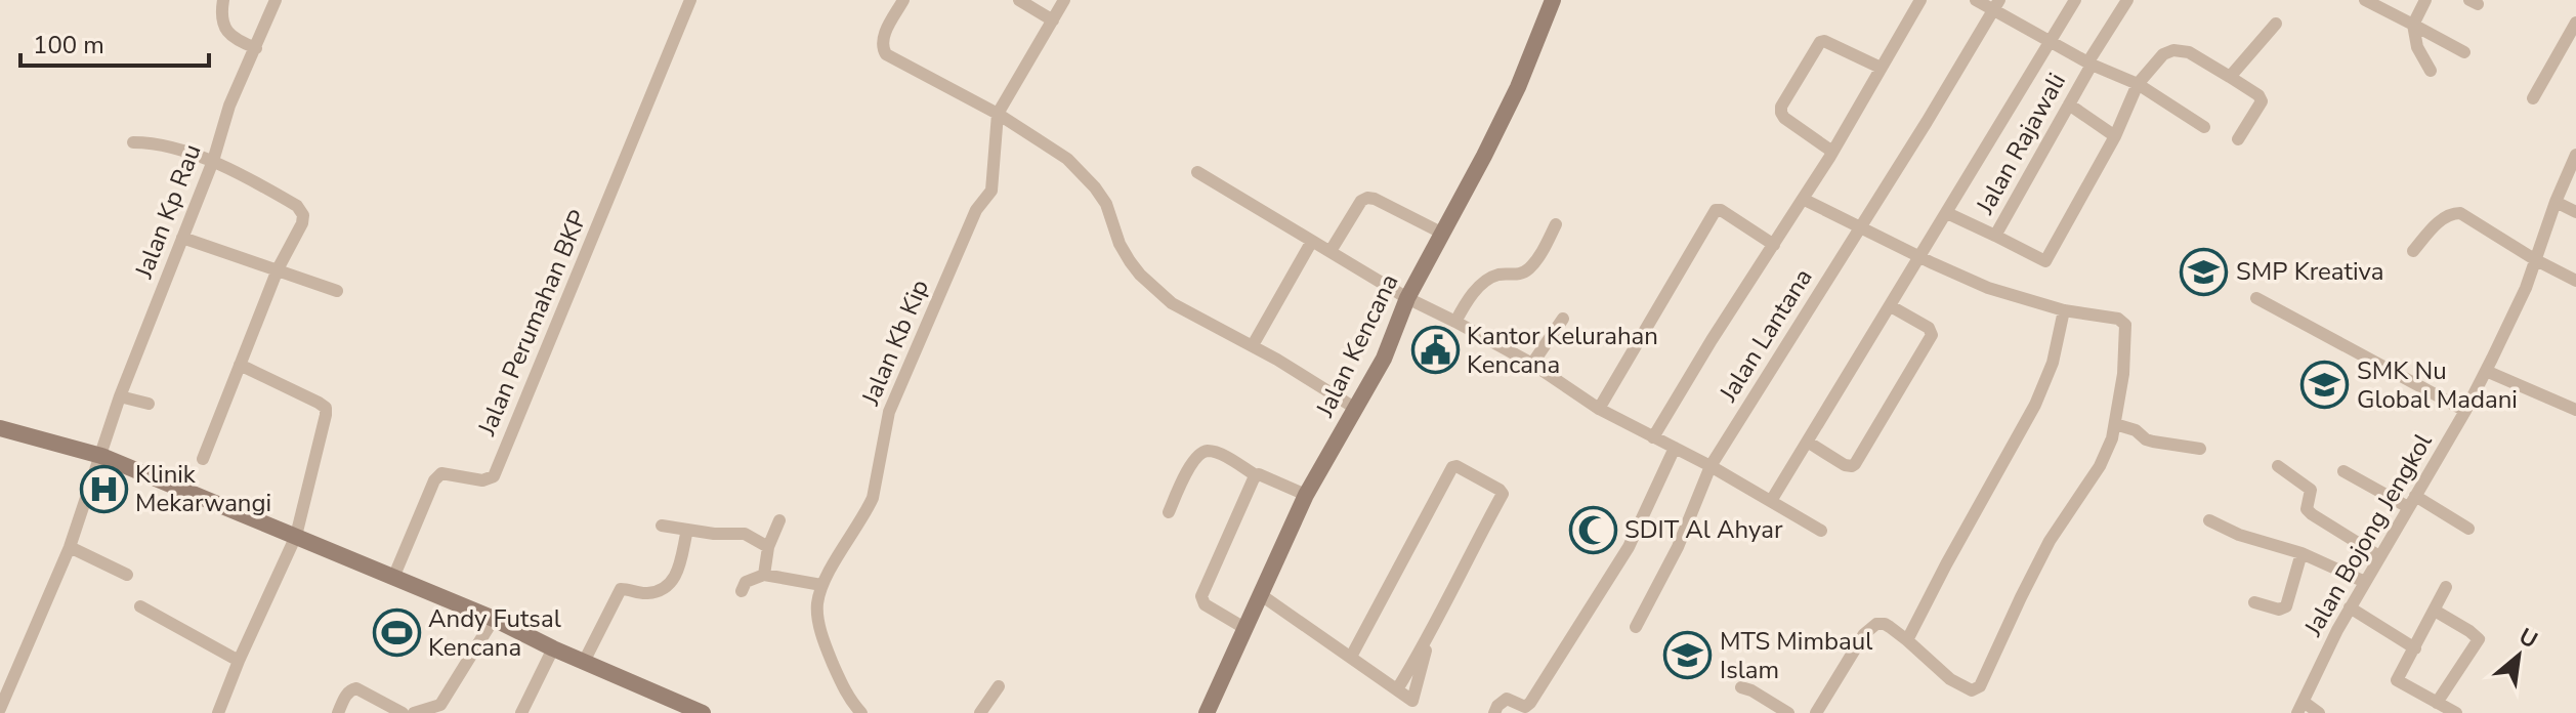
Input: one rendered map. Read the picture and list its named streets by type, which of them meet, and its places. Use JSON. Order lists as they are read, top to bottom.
{
  "streets": {
    "street": [
      "Jalan Rajawali",
      "Jalan Kp Rau",
      "Jalan Perumahan BKP",
      "Jalan Lantana",
      "Jalan Kb Kip",
      "Jalan Kencana",
      "Jalan Bojong Jengkol"
    ]
  },
  "places": {
    "school or university": ["SMP Kreativa", "SMK Nu Global Madani", "MTS Mimbaul Islam"],
    "public building": ["Kantor Kelurahan Kencana"],
    "hospital": ["Klinik Mekarwangi"],
    "mosque": ["SDIT Al Ahyar"],
    "sports": ["Andy Futsal Kencana"]
  },
  "scale_bar": "100 m",
  "north": "top right"
}
